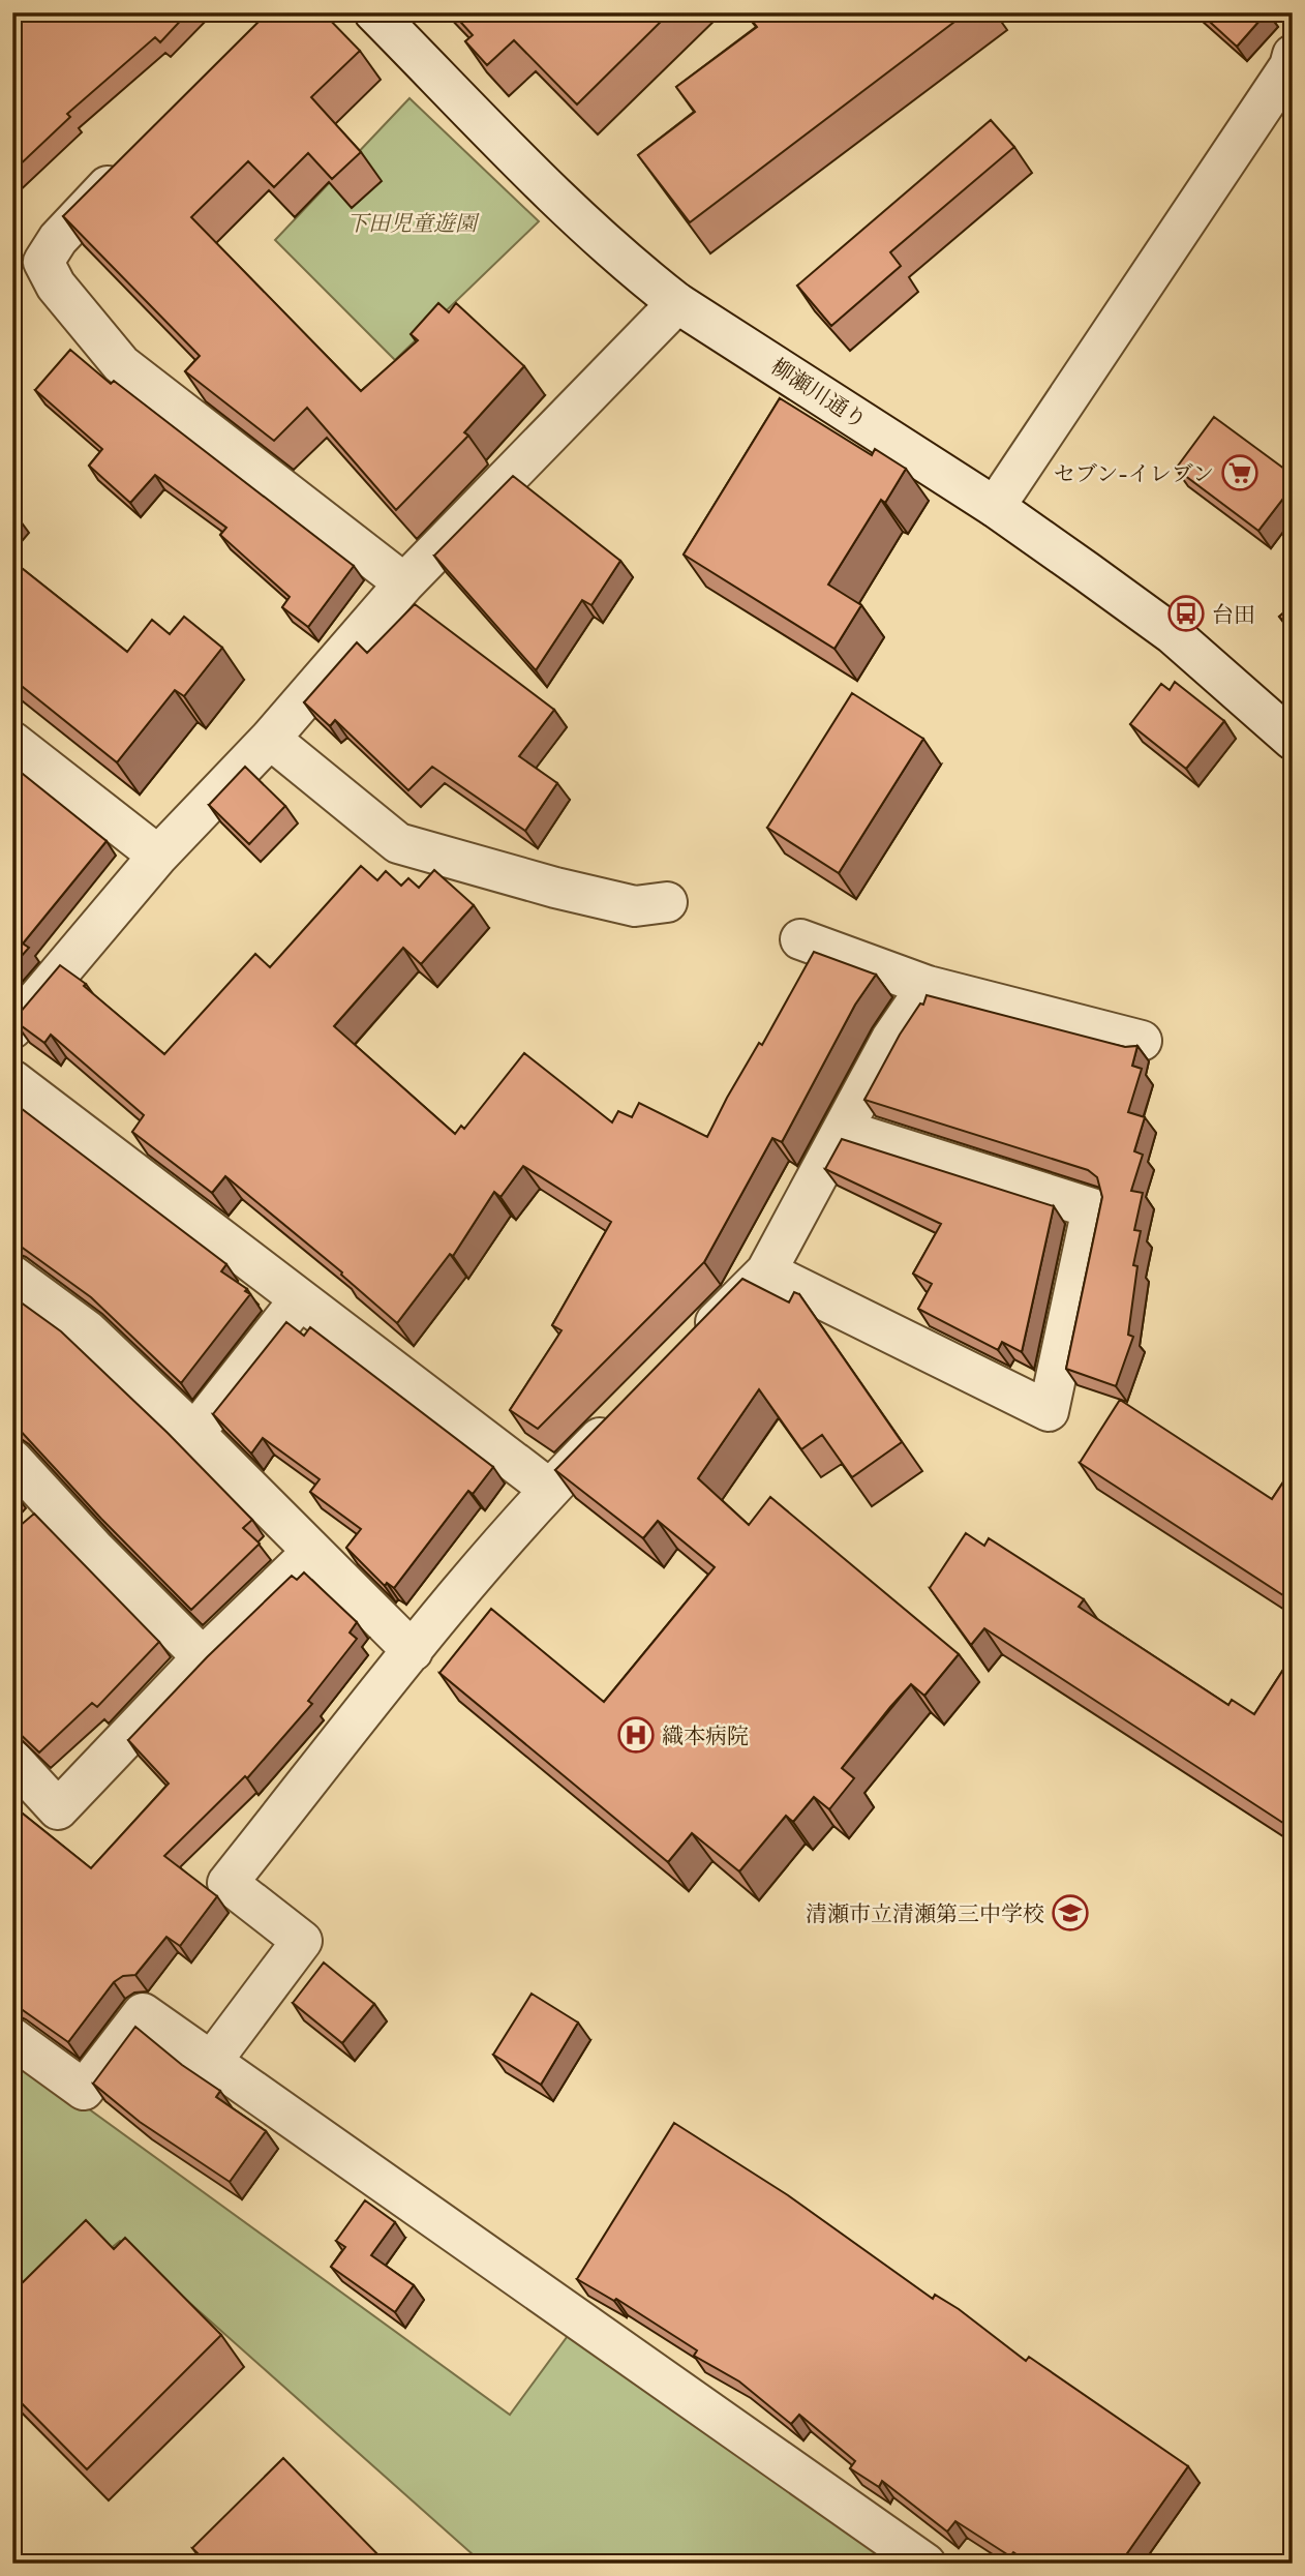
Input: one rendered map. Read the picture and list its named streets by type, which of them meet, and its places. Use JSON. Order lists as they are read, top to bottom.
{
  "streets": {
    "street": ["柳瀬川通り"]
  },
  "parks": ["下田児童遊園"],
  "places": {
    "supermarket": ["セブン-イレブン"],
    "bus stop": ["台田"],
    "hospital": ["織本病院"],
    "school or university": ["清瀬市立清瀬第三中学校"]
  }
}
